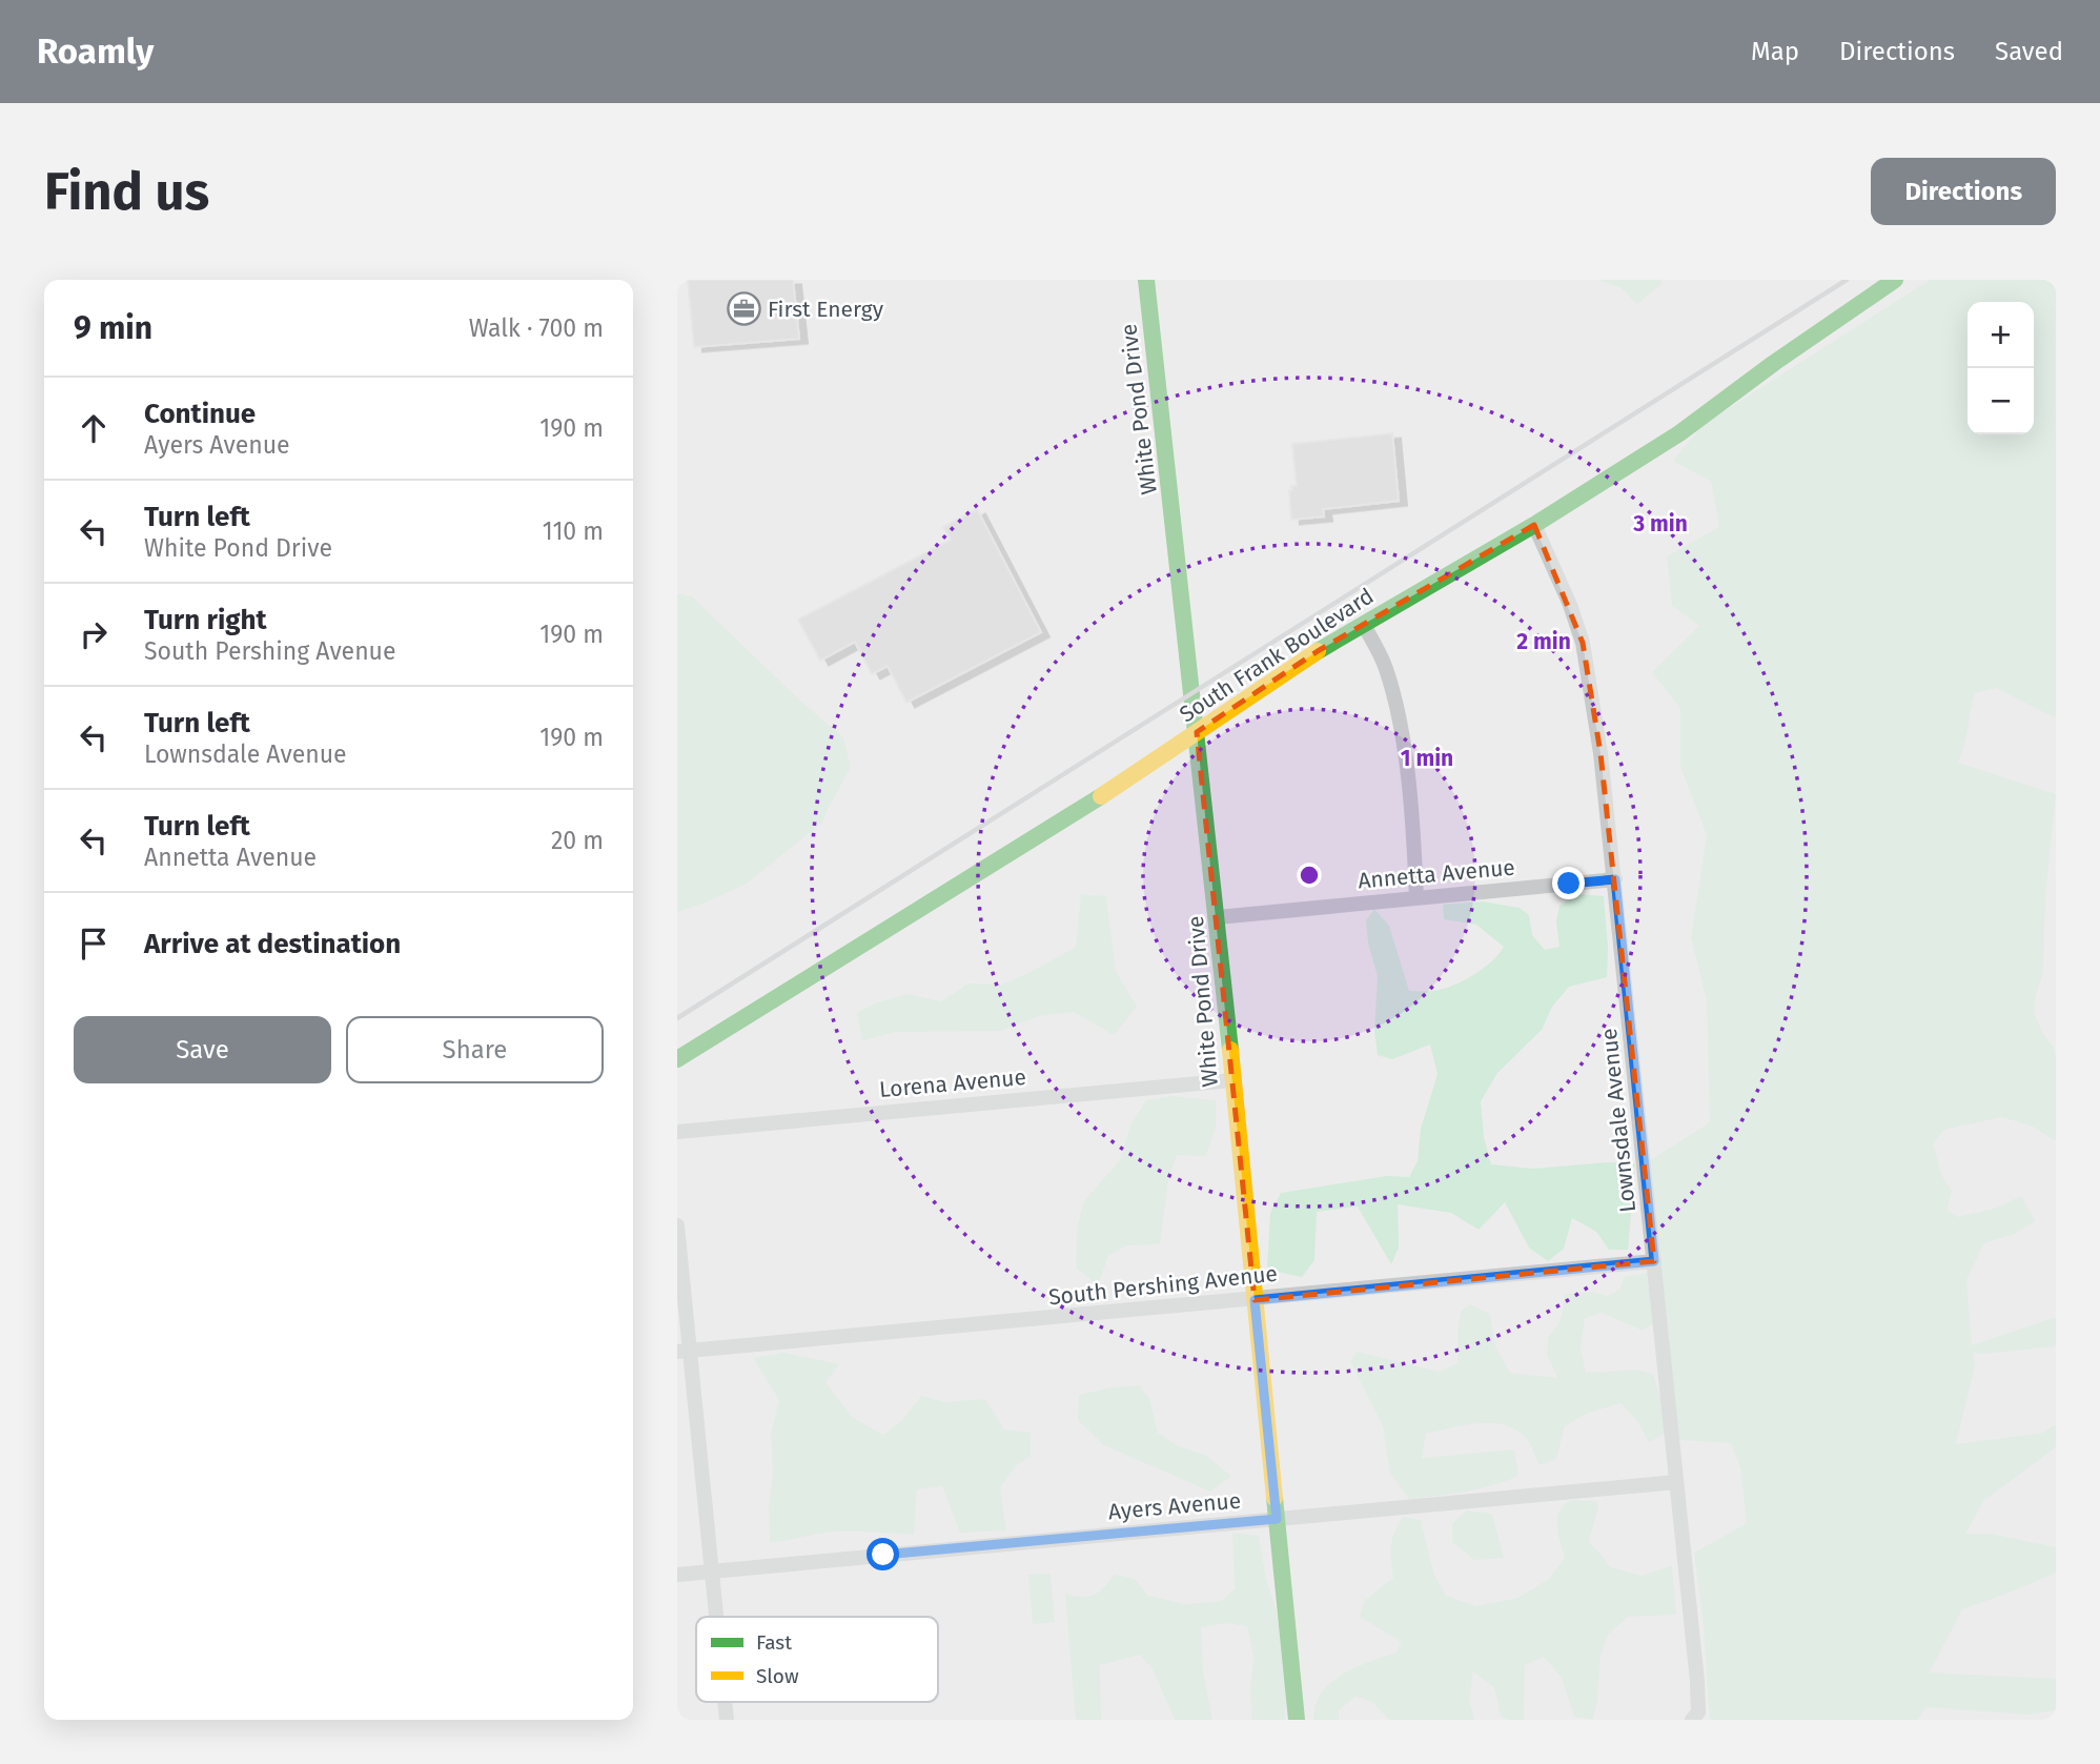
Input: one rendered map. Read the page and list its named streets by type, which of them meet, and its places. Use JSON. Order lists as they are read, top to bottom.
{
  "streets": {
    "street": [
      "White Pond Drive",
      "South Frank Boulevard",
      "Annetta Avenue",
      "Lorena Avenue",
      "Lownsdale Avenue",
      "South Pershing Avenue",
      "Ayers Avenue"
    ]
  },
  "crossings": [
    ["White Pond Drive", "South Frank Boulevard"],
    ["White Pond Drive", "Annetta Avenue"],
    ["White Pond Drive", "Lorena Avenue"],
    ["White Pond Drive", "South Pershing Avenue"],
    ["White Pond Drive", "Ayers Avenue"],
    ["South Frank Boulevard", "Lownsdale Avenue"],
    ["Annetta Avenue", "Lownsdale Avenue"],
    ["Lownsdale Avenue", "South Pershing Avenue"],
    ["Lownsdale Avenue", "Ayers Avenue"]
  ],
  "places": {
    "office": ["First Energy"]
  },
  "legend": ["Fast", "Slow"],
  "page": {
    "header": "Roamly",
    "nav": ["Map", "Directions", "Saved"],
    "buttons": [
      "Directions",
      ["Save", "Share"]
    ],
    "title": "Find us",
    "heading": ["9 min", "Walk · 700 m"],
    "map_buttons": ["+", "−"],
    "list": [
      ["Continue", "Ayers Avenue", "190 m"],
      ["Turn left", "White Pond Drive", "110 m"],
      ["Turn right", "South Pershing Avenue", "190 m"],
      ["Turn left", "Lownsdale Avenue", "190 m"],
      ["Turn left", "Annetta Avenue", "20 m"],
      "Arrive at destination"
    ]
  },
  "rings": ["3 min", "2 min", "1 min"]
}
